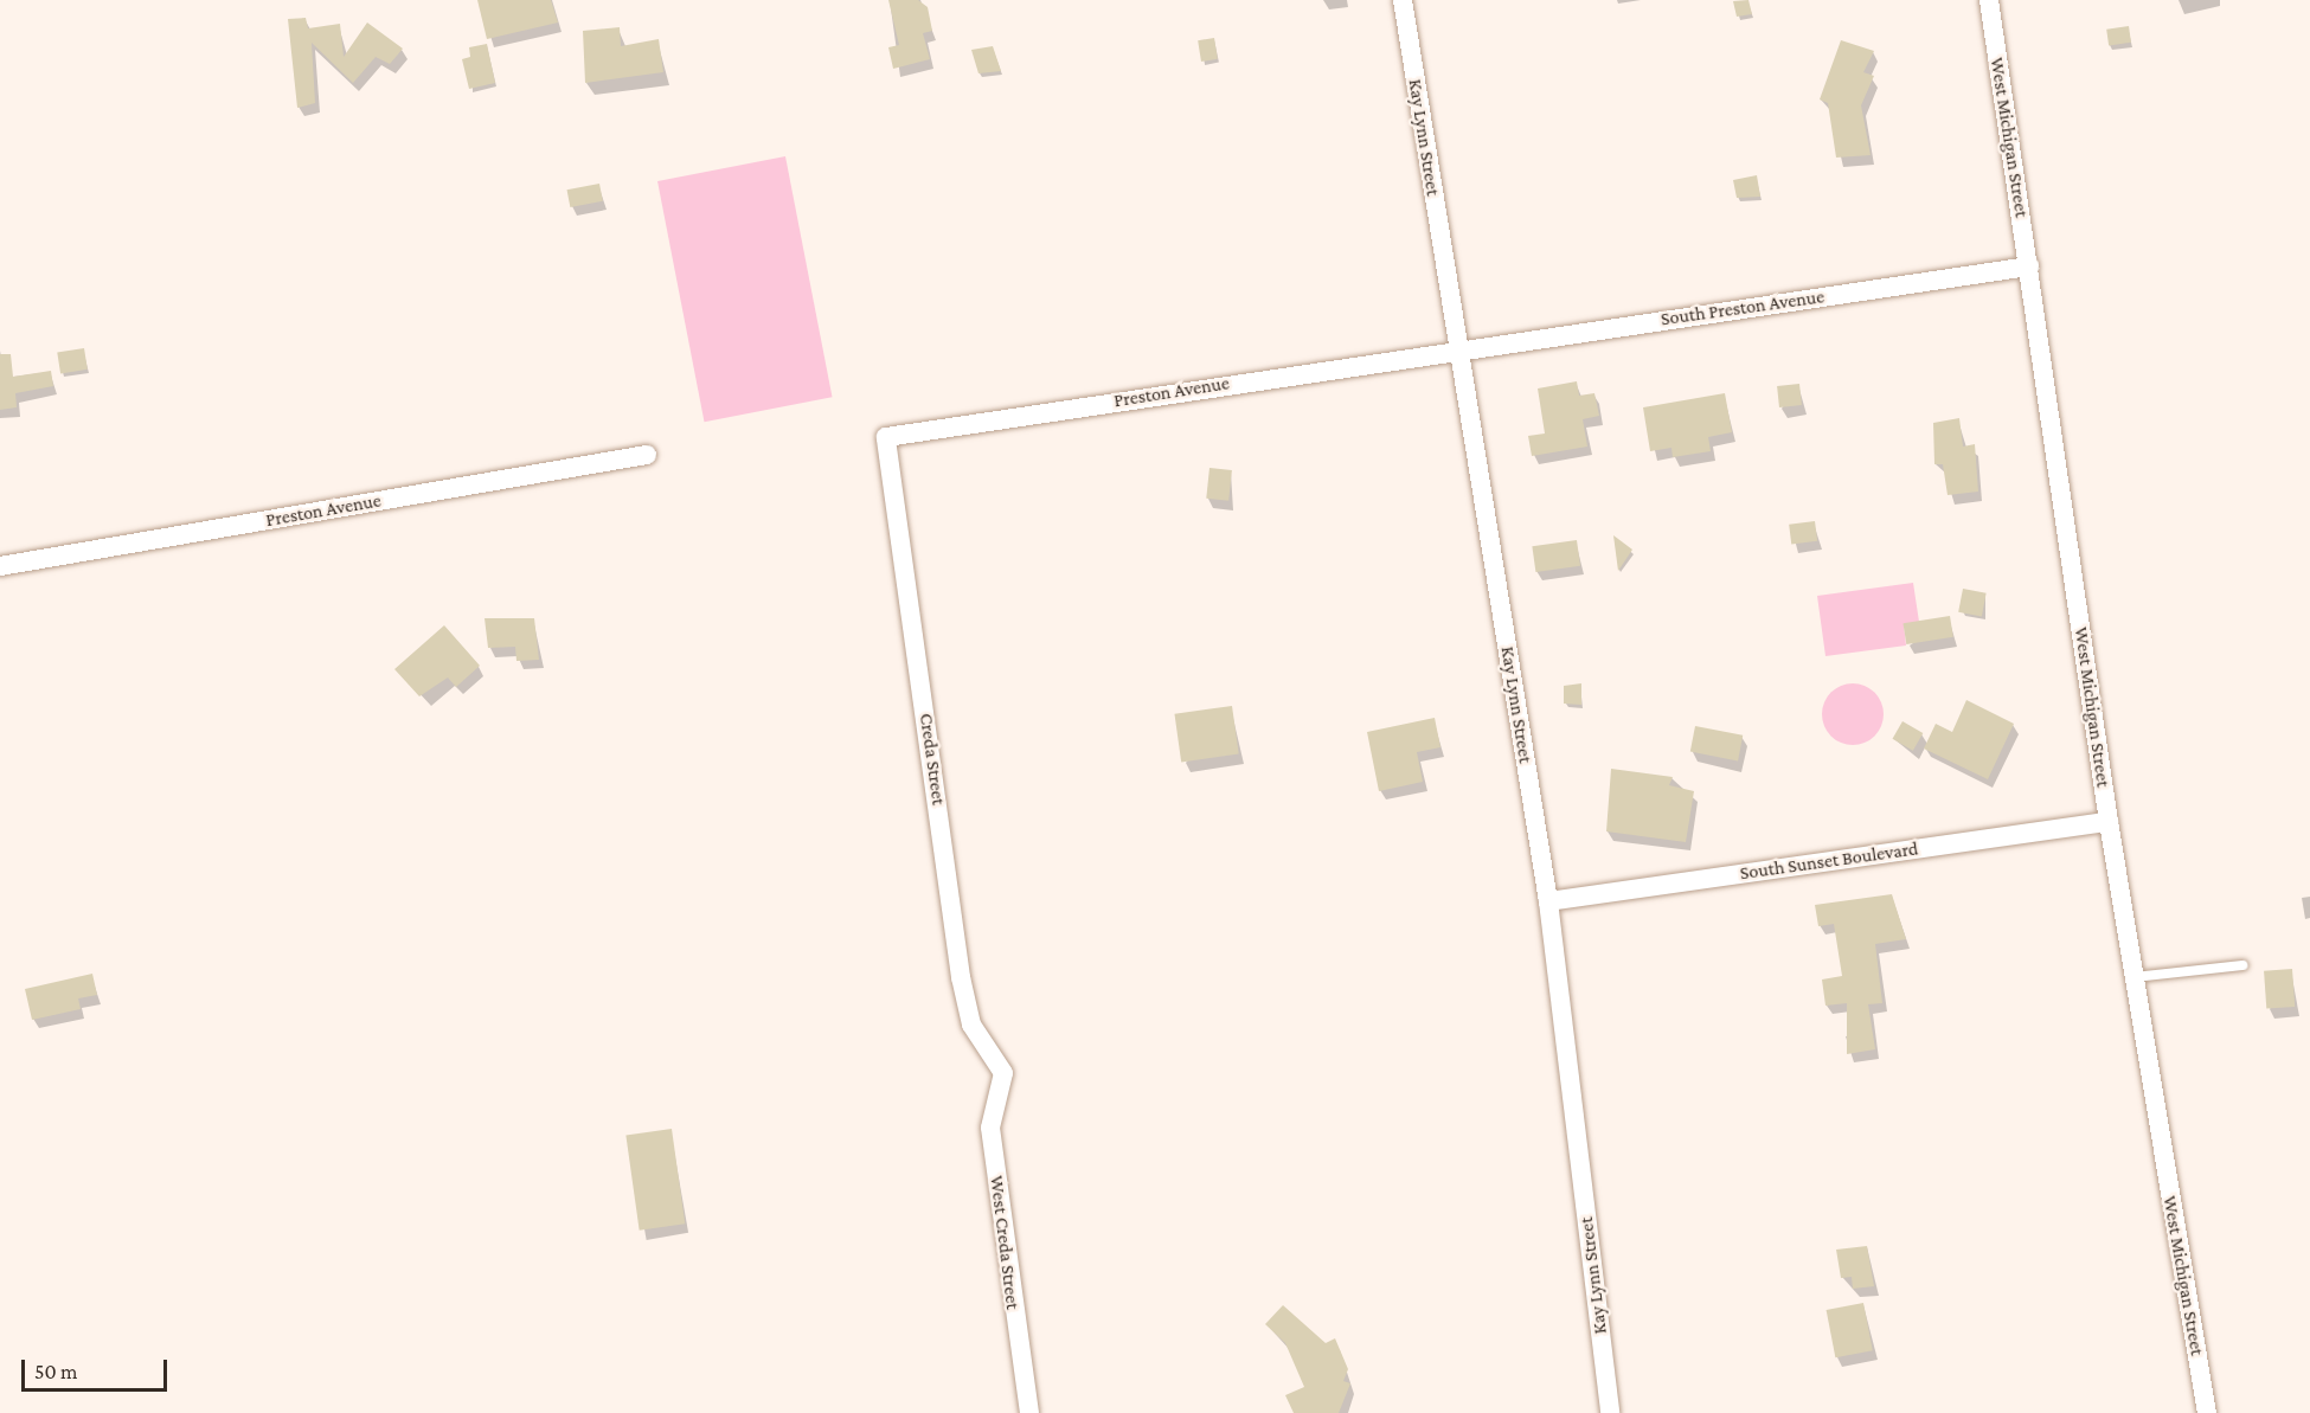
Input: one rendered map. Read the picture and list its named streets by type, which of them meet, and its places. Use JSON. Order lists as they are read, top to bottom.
{
  "streets": {
    "street": [
      "Kay Lynn Street",
      "West Michigan Street",
      "South Preston Avenue",
      "Preston Avenue",
      "Creda Street",
      "South Sunset Boulevard",
      "West Creda Street"
    ]
  },
  "crossings": [
    ["Kay Lynn Street", "South Preston Avenue"],
    ["Kay Lynn Street", "Preston Avenue"],
    ["Kay Lynn Street", "South Sunset Boulevard"],
    ["West Michigan Street", "South Preston Avenue"],
    ["West Michigan Street", "South Sunset Boulevard"],
    ["South Preston Avenue", "Preston Avenue"],
    ["Preston Avenue", "Creda Street"],
    ["Creda Street", "West Creda Street"]
  ],
  "scale_bar": "50 m"
}
